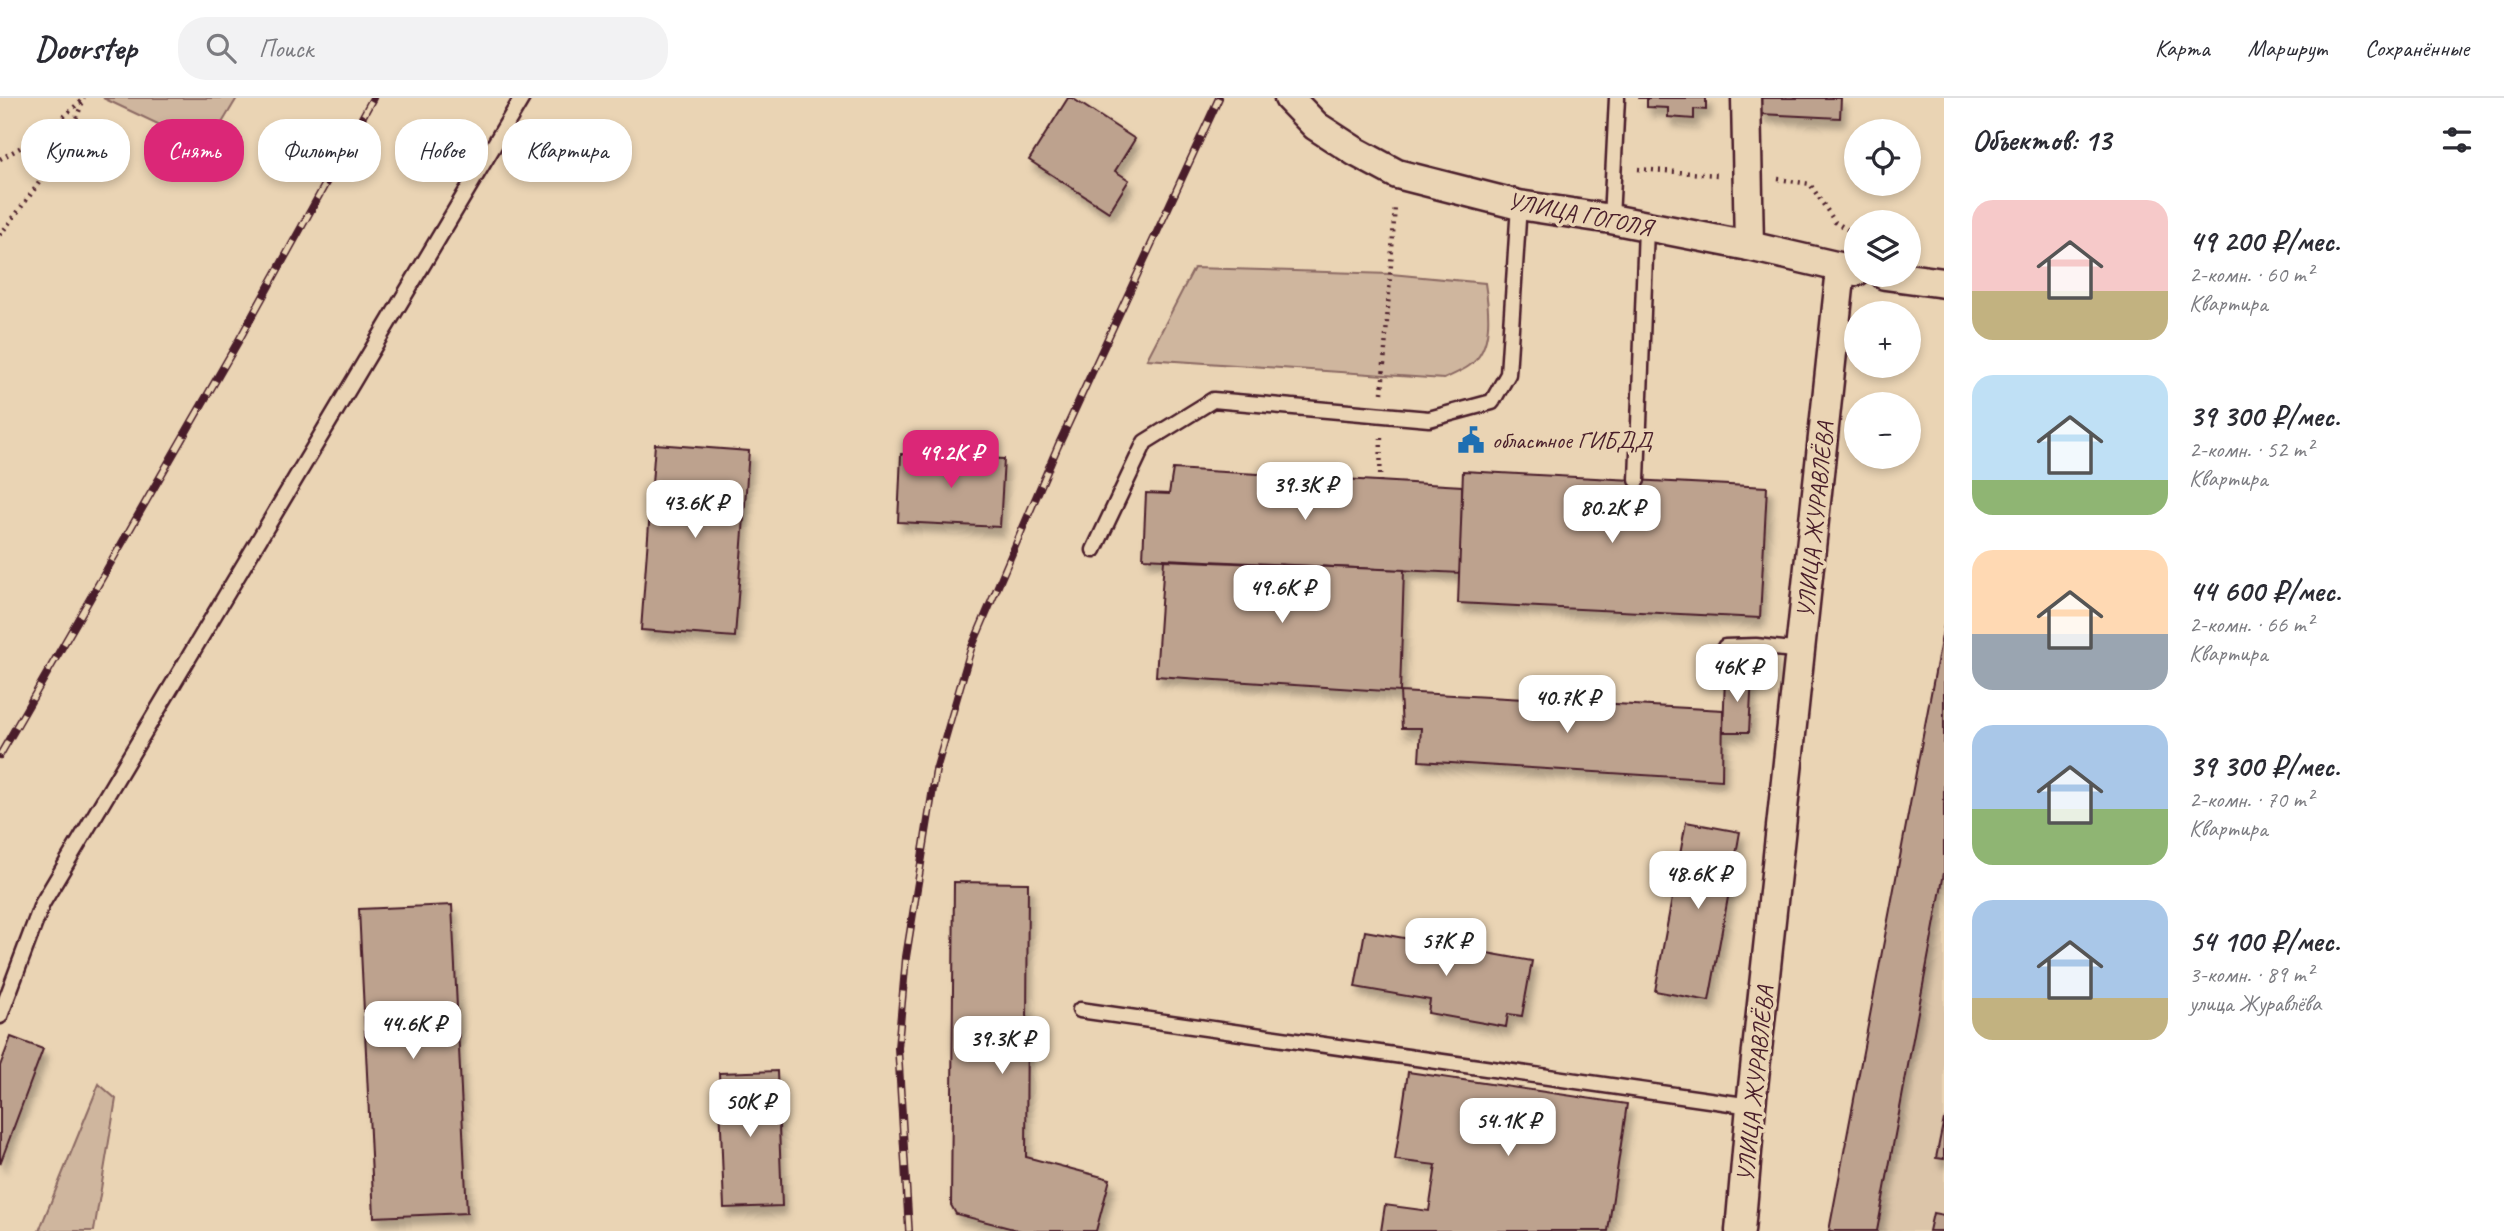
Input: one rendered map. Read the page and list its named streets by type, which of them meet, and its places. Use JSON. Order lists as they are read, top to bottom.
{
  "streets": {
    "street": ["УЛИЦА ГОГОЛЯ", "УЛИЦА ЖУРАВЛЁВА"]
  },
  "places": {
    "public building": ["областное ГИБДД"]
  },
  "page": {
    "header": "Doorstep",
    "search": "Поиск",
    "nav": ["Карта", "Маршрут", "Сохранённые"],
    "heading": "Объектов: 13",
    "map_buttons": ["+", "−"],
    "chip": [
      "Купить",
      "Снять",
      "Фильтры",
      "Новое",
      "Квартира"
    ],
    "list": [
      {
        "name": "49 200 ₽/мес.",
        "note": "2-комн. · 60 m² · Квартира"
      },
      {
        "name": "39 300 ₽/мес.",
        "note": "2-комн. · 52 m² · Квартира"
      },
      {
        "name": "44 600 ₽/мес.",
        "note": "2-комн. · 66 m² · Квартира"
      },
      {
        "name": "39 300 ₽/мес.",
        "note": "2-комн. · 70 m² · Квартира"
      },
      {
        "name": "54 100 ₽/мес.",
        "note": "3-комн. · 89 m² · улица Журавлёва"
      }
    ],
    "price": [
      "49.2K ₽",
      "39.3K ₽",
      "43.6K ₽",
      "80.2K ₽",
      "49.6K ₽",
      "46K ₽",
      "40.7K ₽",
      "48.6K ₽",
      "57K ₽",
      "44.6K ₽",
      "39.3K ₽",
      "50K ₽",
      "54.1K ₽"
    ]
  }
}
